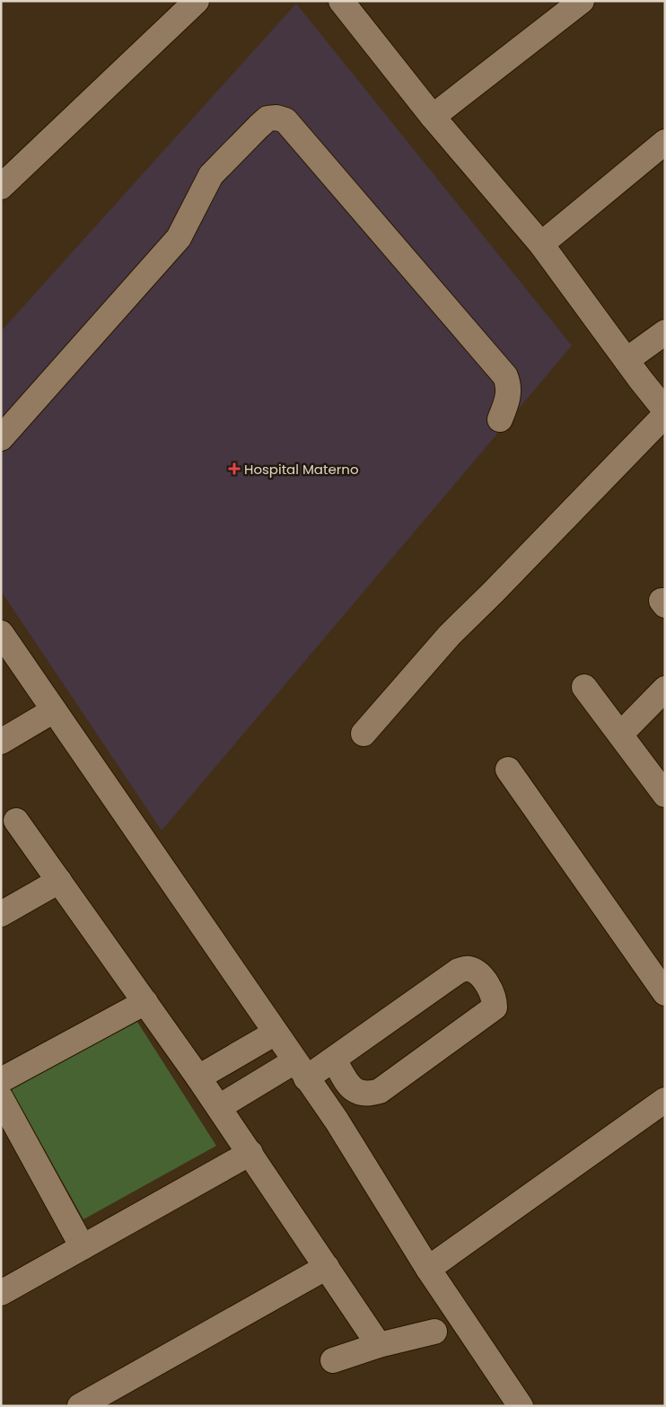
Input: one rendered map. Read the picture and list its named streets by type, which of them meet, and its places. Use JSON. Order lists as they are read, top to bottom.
{
  "places": {
    "health": ["Hospital Materno"]
  }
}
